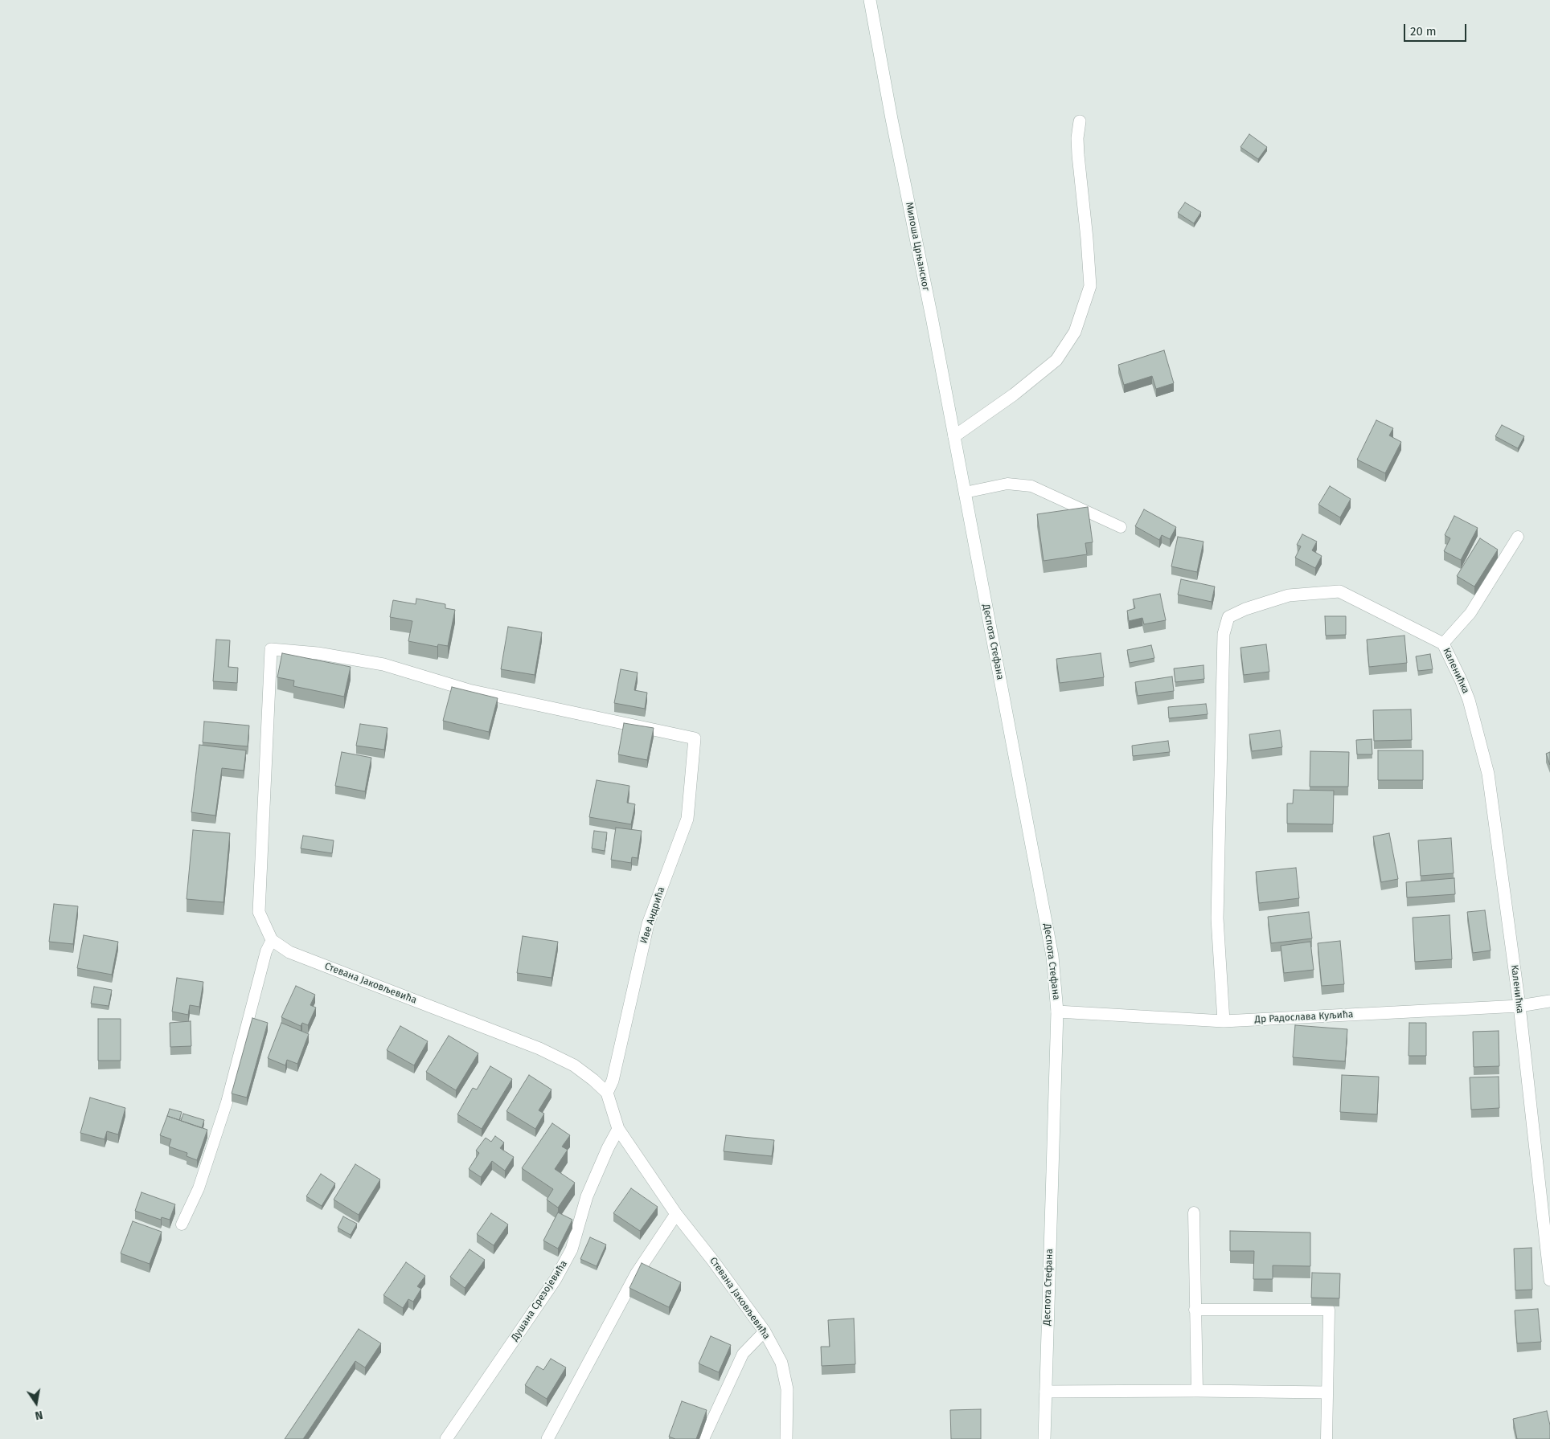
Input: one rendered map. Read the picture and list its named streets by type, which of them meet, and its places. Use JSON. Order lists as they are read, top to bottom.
{
  "streets": {
    "street": [
      "Милоша Црњанског",
      "Деспота Стефана",
      "Каленићка",
      "Иве Андрића",
      "Стевана Јаковљевића",
      "Др Радослава Куљића",
      "Душана Срезојевића"
    ]
  },
  "crossings": [
    ["Милоша Црњанског", "Деспота Стефана"],
    ["Деспота Стефана", "Др Радослава Куљића"],
    ["Каленићка", "Др Радослава Куљића"],
    ["Иве Андрића", "Стевана Јаковљевића"],
    ["Стевана Јаковљевића", "Душана Срезојевића"]
  ],
  "scale_bar": "20 m",
  "north": "bottom"
}
